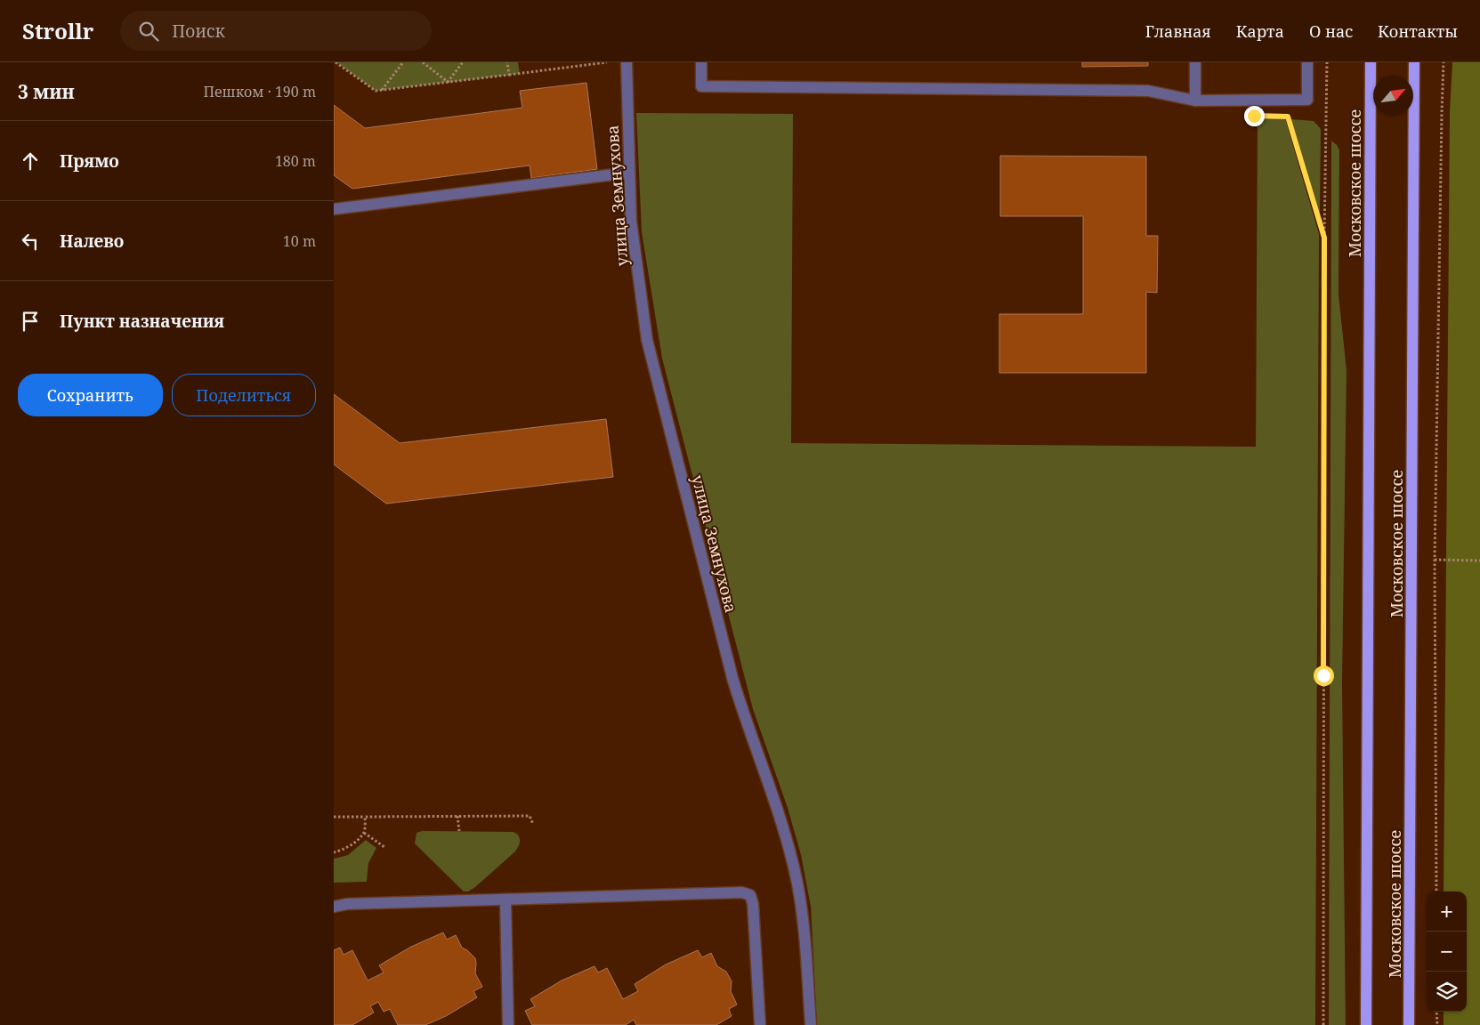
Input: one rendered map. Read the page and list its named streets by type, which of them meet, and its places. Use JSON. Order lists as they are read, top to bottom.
{
  "streets": {
    "main road": ["Московское шоссе"],
    "street": ["улица Земнухова"]
  },
  "north": "top right",
  "page": {
    "header": "Strollr",
    "search": "Поиск",
    "nav": [
      "Главная",
      "Карта",
      "О нас",
      "Контакты"
    ],
    "heading": ["3 мин", "Пешком · 190 m"],
    "list": [
      ["Прямо", "180 m"],
      ["Налево", "10 m"],
      "Пункт назначения"
    ],
    "buttons": ["Сохранить", "Поделиться"],
    "map_buttons": ["+", "−"]
  }
}
